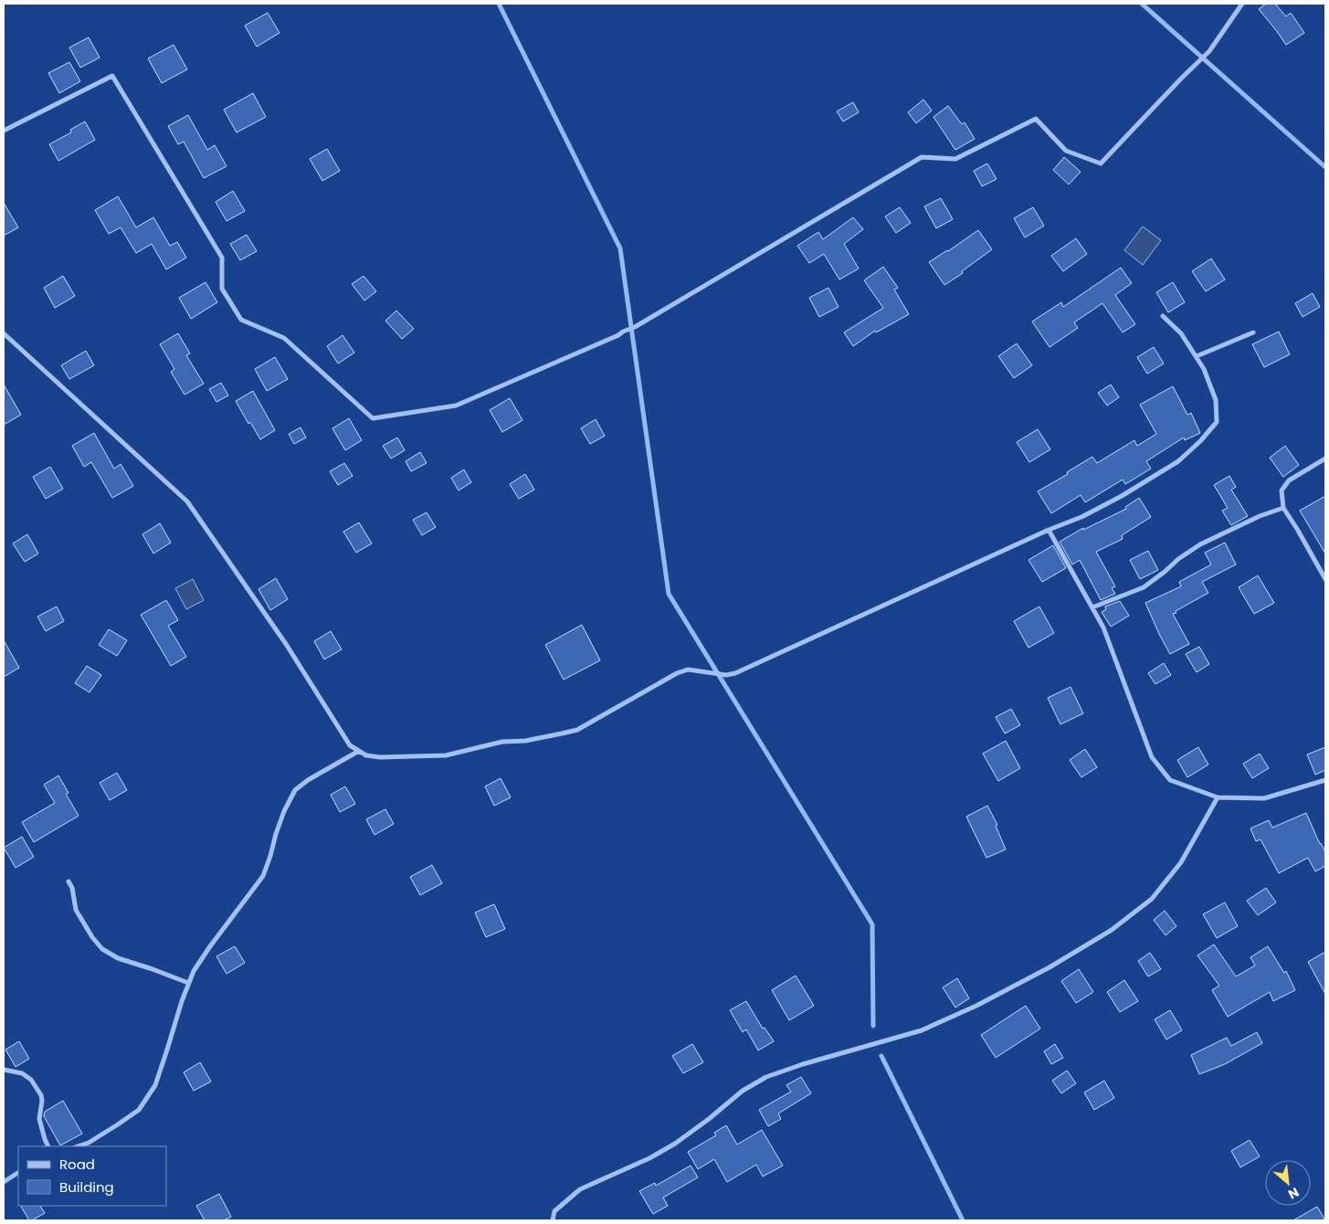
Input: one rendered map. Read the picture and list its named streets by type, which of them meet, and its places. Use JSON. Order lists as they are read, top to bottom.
{
  "legend": ["Road", "Building"],
  "north": "bottom right"
}
